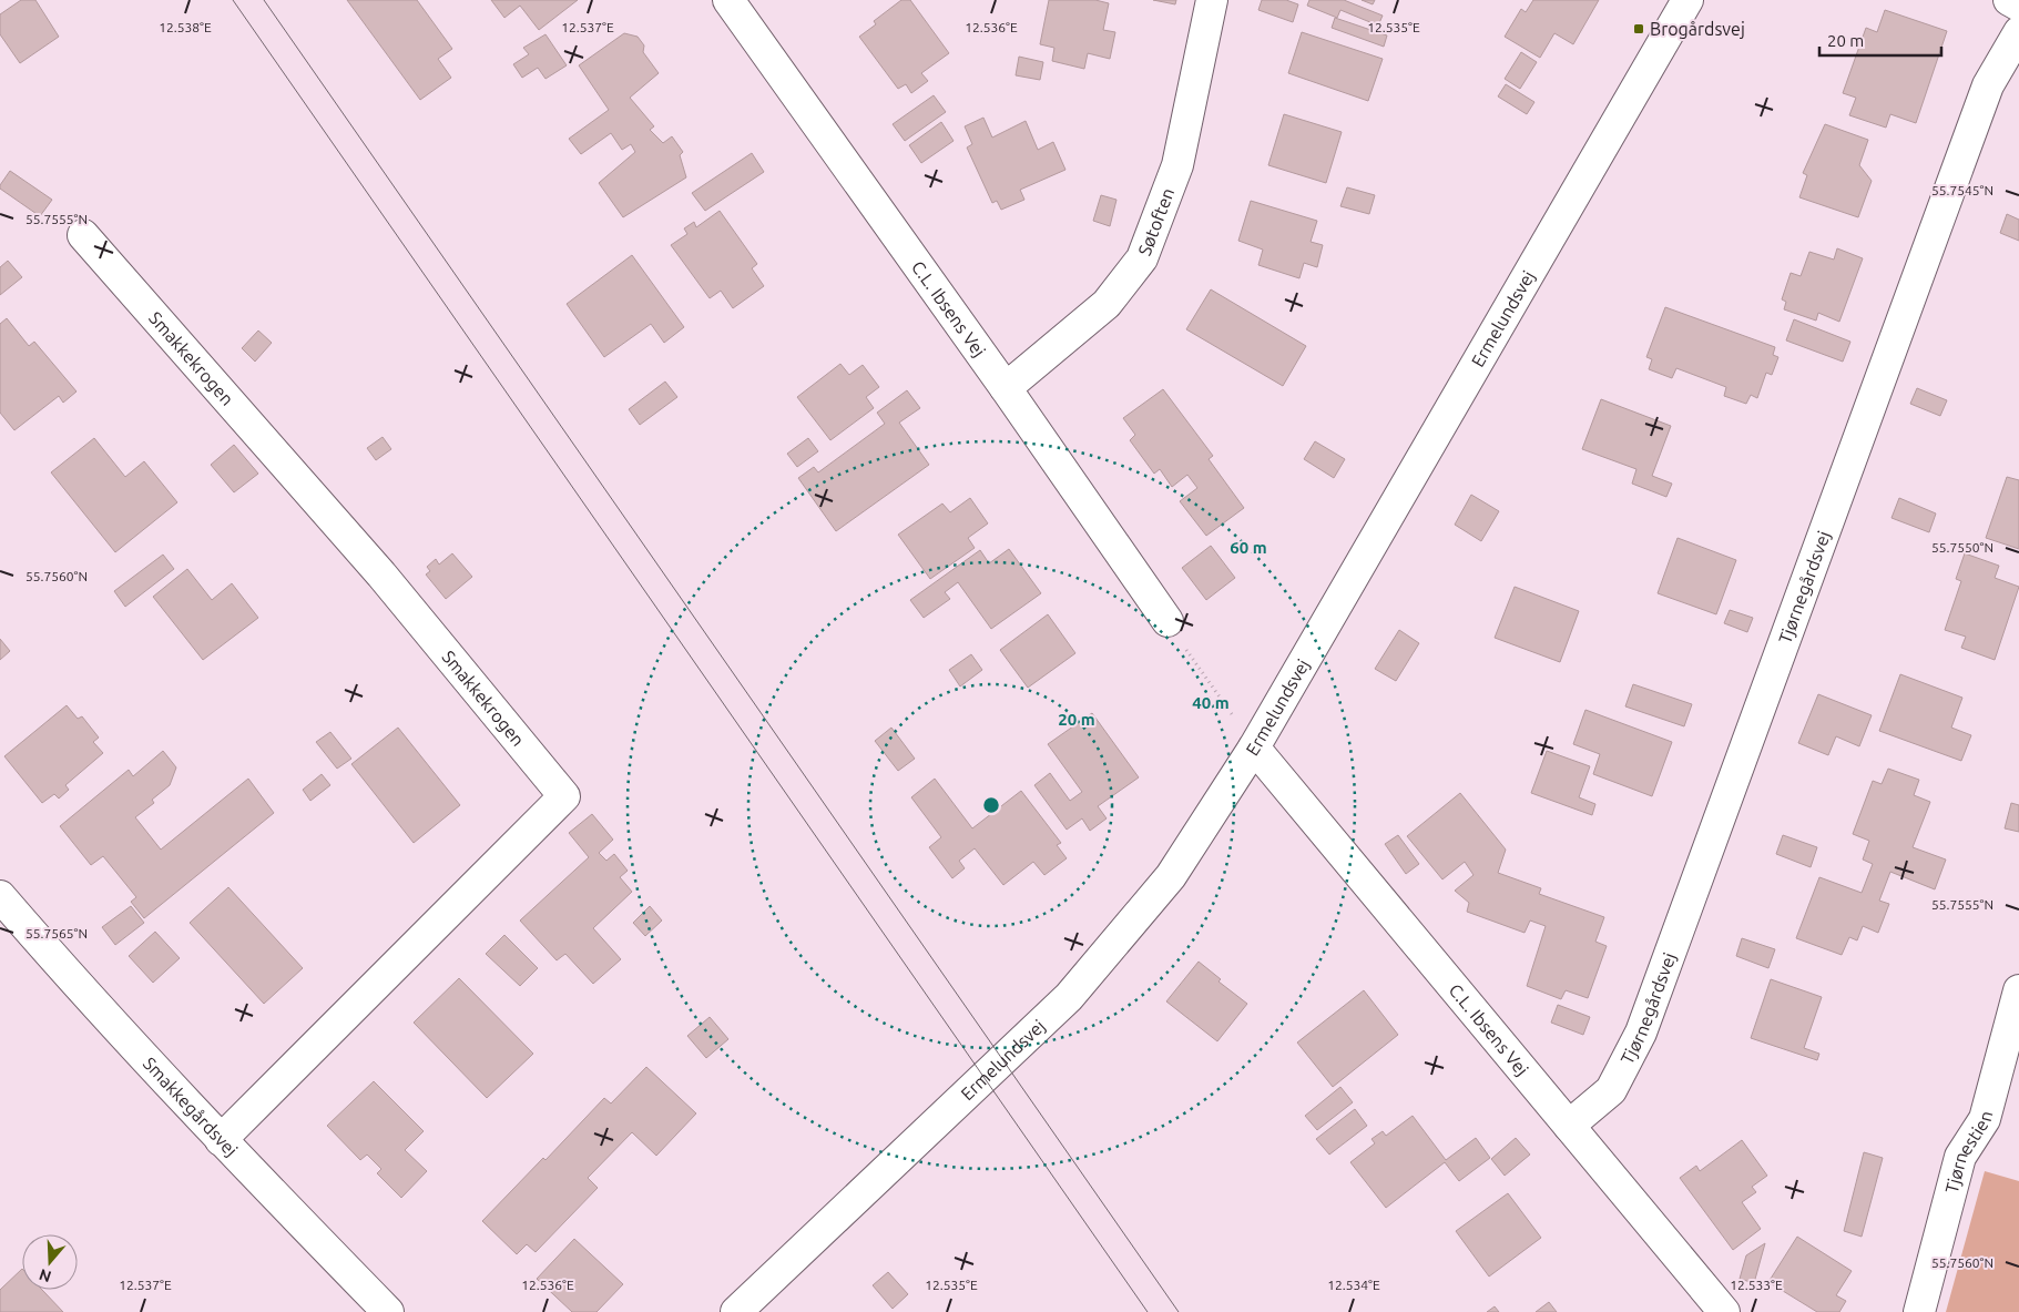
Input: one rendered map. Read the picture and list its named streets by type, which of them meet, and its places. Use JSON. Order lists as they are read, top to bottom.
{
  "streets": {
    "street": [
      "Søtoften",
      "C.L. Ibsens Vej",
      "Ermelundsvej",
      "Smakkekrogen",
      "Tjørnegårdsvej",
      "Smakkegårdsvej",
      "Tjørnestien"
    ]
  },
  "crossings": [
    ["Søtoften", "C.L. Ibsens Vej"],
    ["C.L. Ibsens Vej", "Ermelundsvej"],
    ["C.L. Ibsens Vej", "Tjørnegårdsvej"],
    ["Smakkekrogen", "Smakkegårdsvej"]
  ],
  "places": {
    "transit": ["Brogårdsvej"]
  },
  "scale_bar": "20 m",
  "north": "bottom",
  "coordinates": [
    "12.538°E",
    "12.535°E",
    "12.537°E",
    "12.536°E",
    "55.7545°N",
    "55.7555°N",
    "55.7550°N",
    "55.7560°N",
    "55.7565°N",
    "12.534°E",
    "12.533°E"
  ],
  "rings": ["60 m", "40 m", "20 m"]
}
